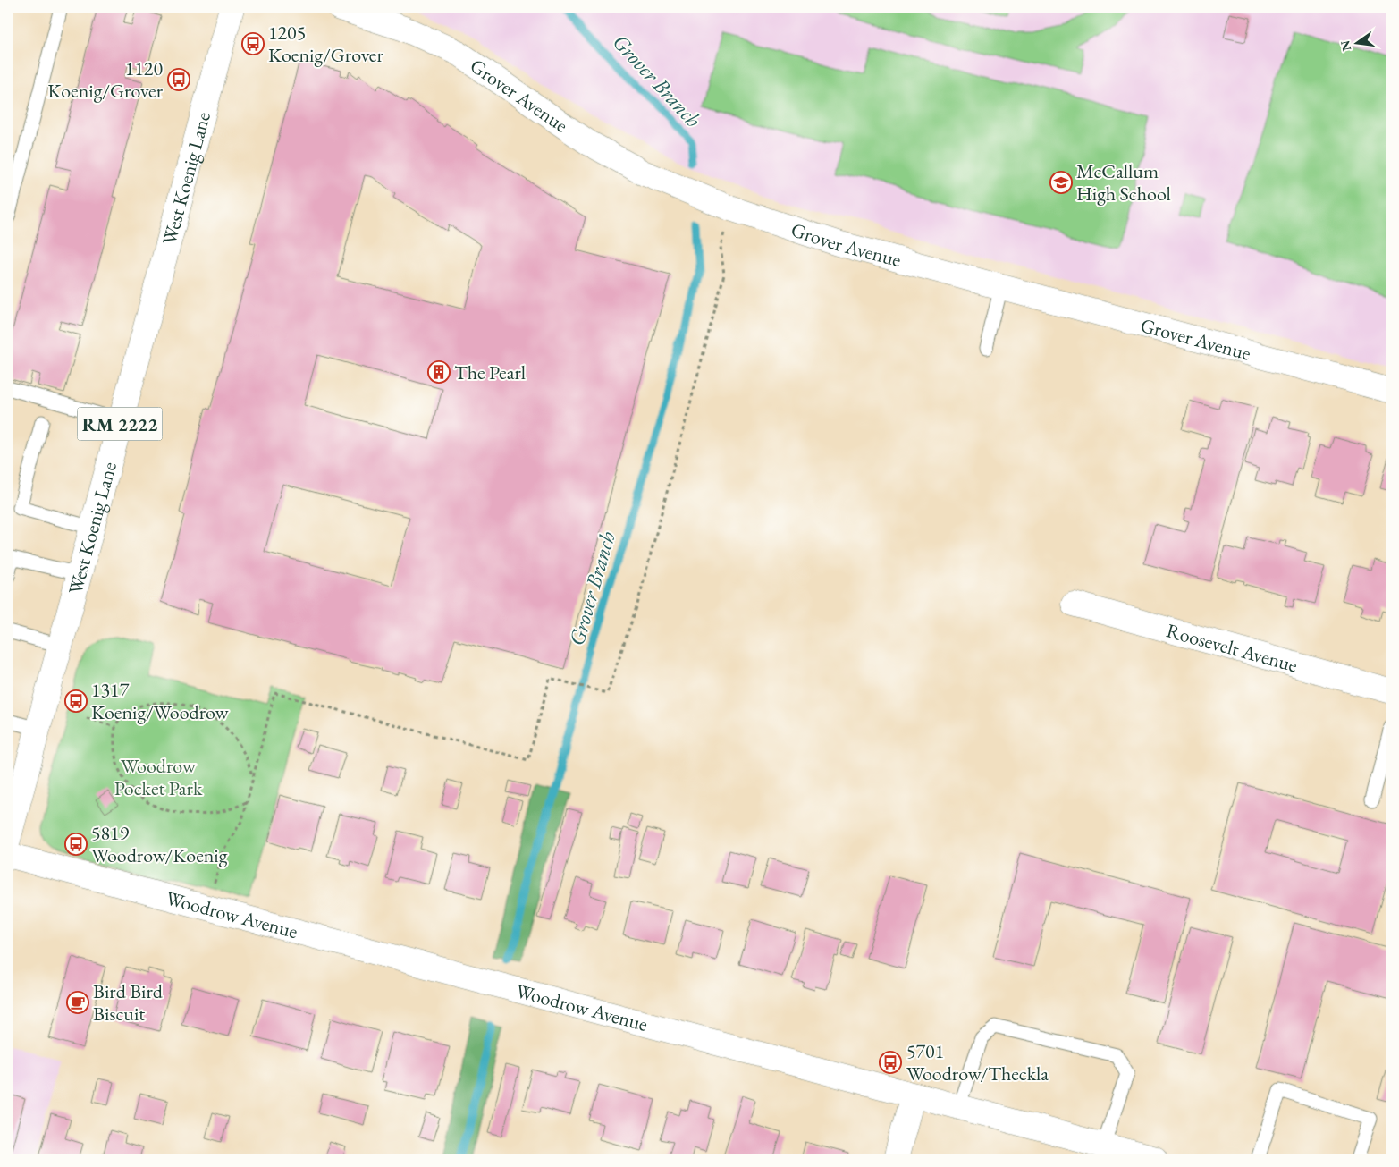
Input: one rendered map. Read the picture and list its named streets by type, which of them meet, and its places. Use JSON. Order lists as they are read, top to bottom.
{
  "streets": {
    "street": [
      "Grover Avenue",
      "West Koenig Lane",
      "RM 2222",
      "Roosevelt Avenue",
      "Woodrow Avenue"
    ]
  },
  "water": ["Grover Branch"],
  "parks": ["Woodrow Pocket Park"],
  "places": {
    "bus stop": [
      "1205 Koenig/Grover",
      "1120 Koenig/Grover",
      "1317 Koenig/Woodrow",
      "5819 Woodrow/Koenig",
      "5701 Woodrow/Theckla"
    ],
    "school or university": ["McCallum High School"],
    "building": ["The Pearl"],
    "cafe": ["Bird Bird Biscuit"]
  },
  "north": "left"
}
